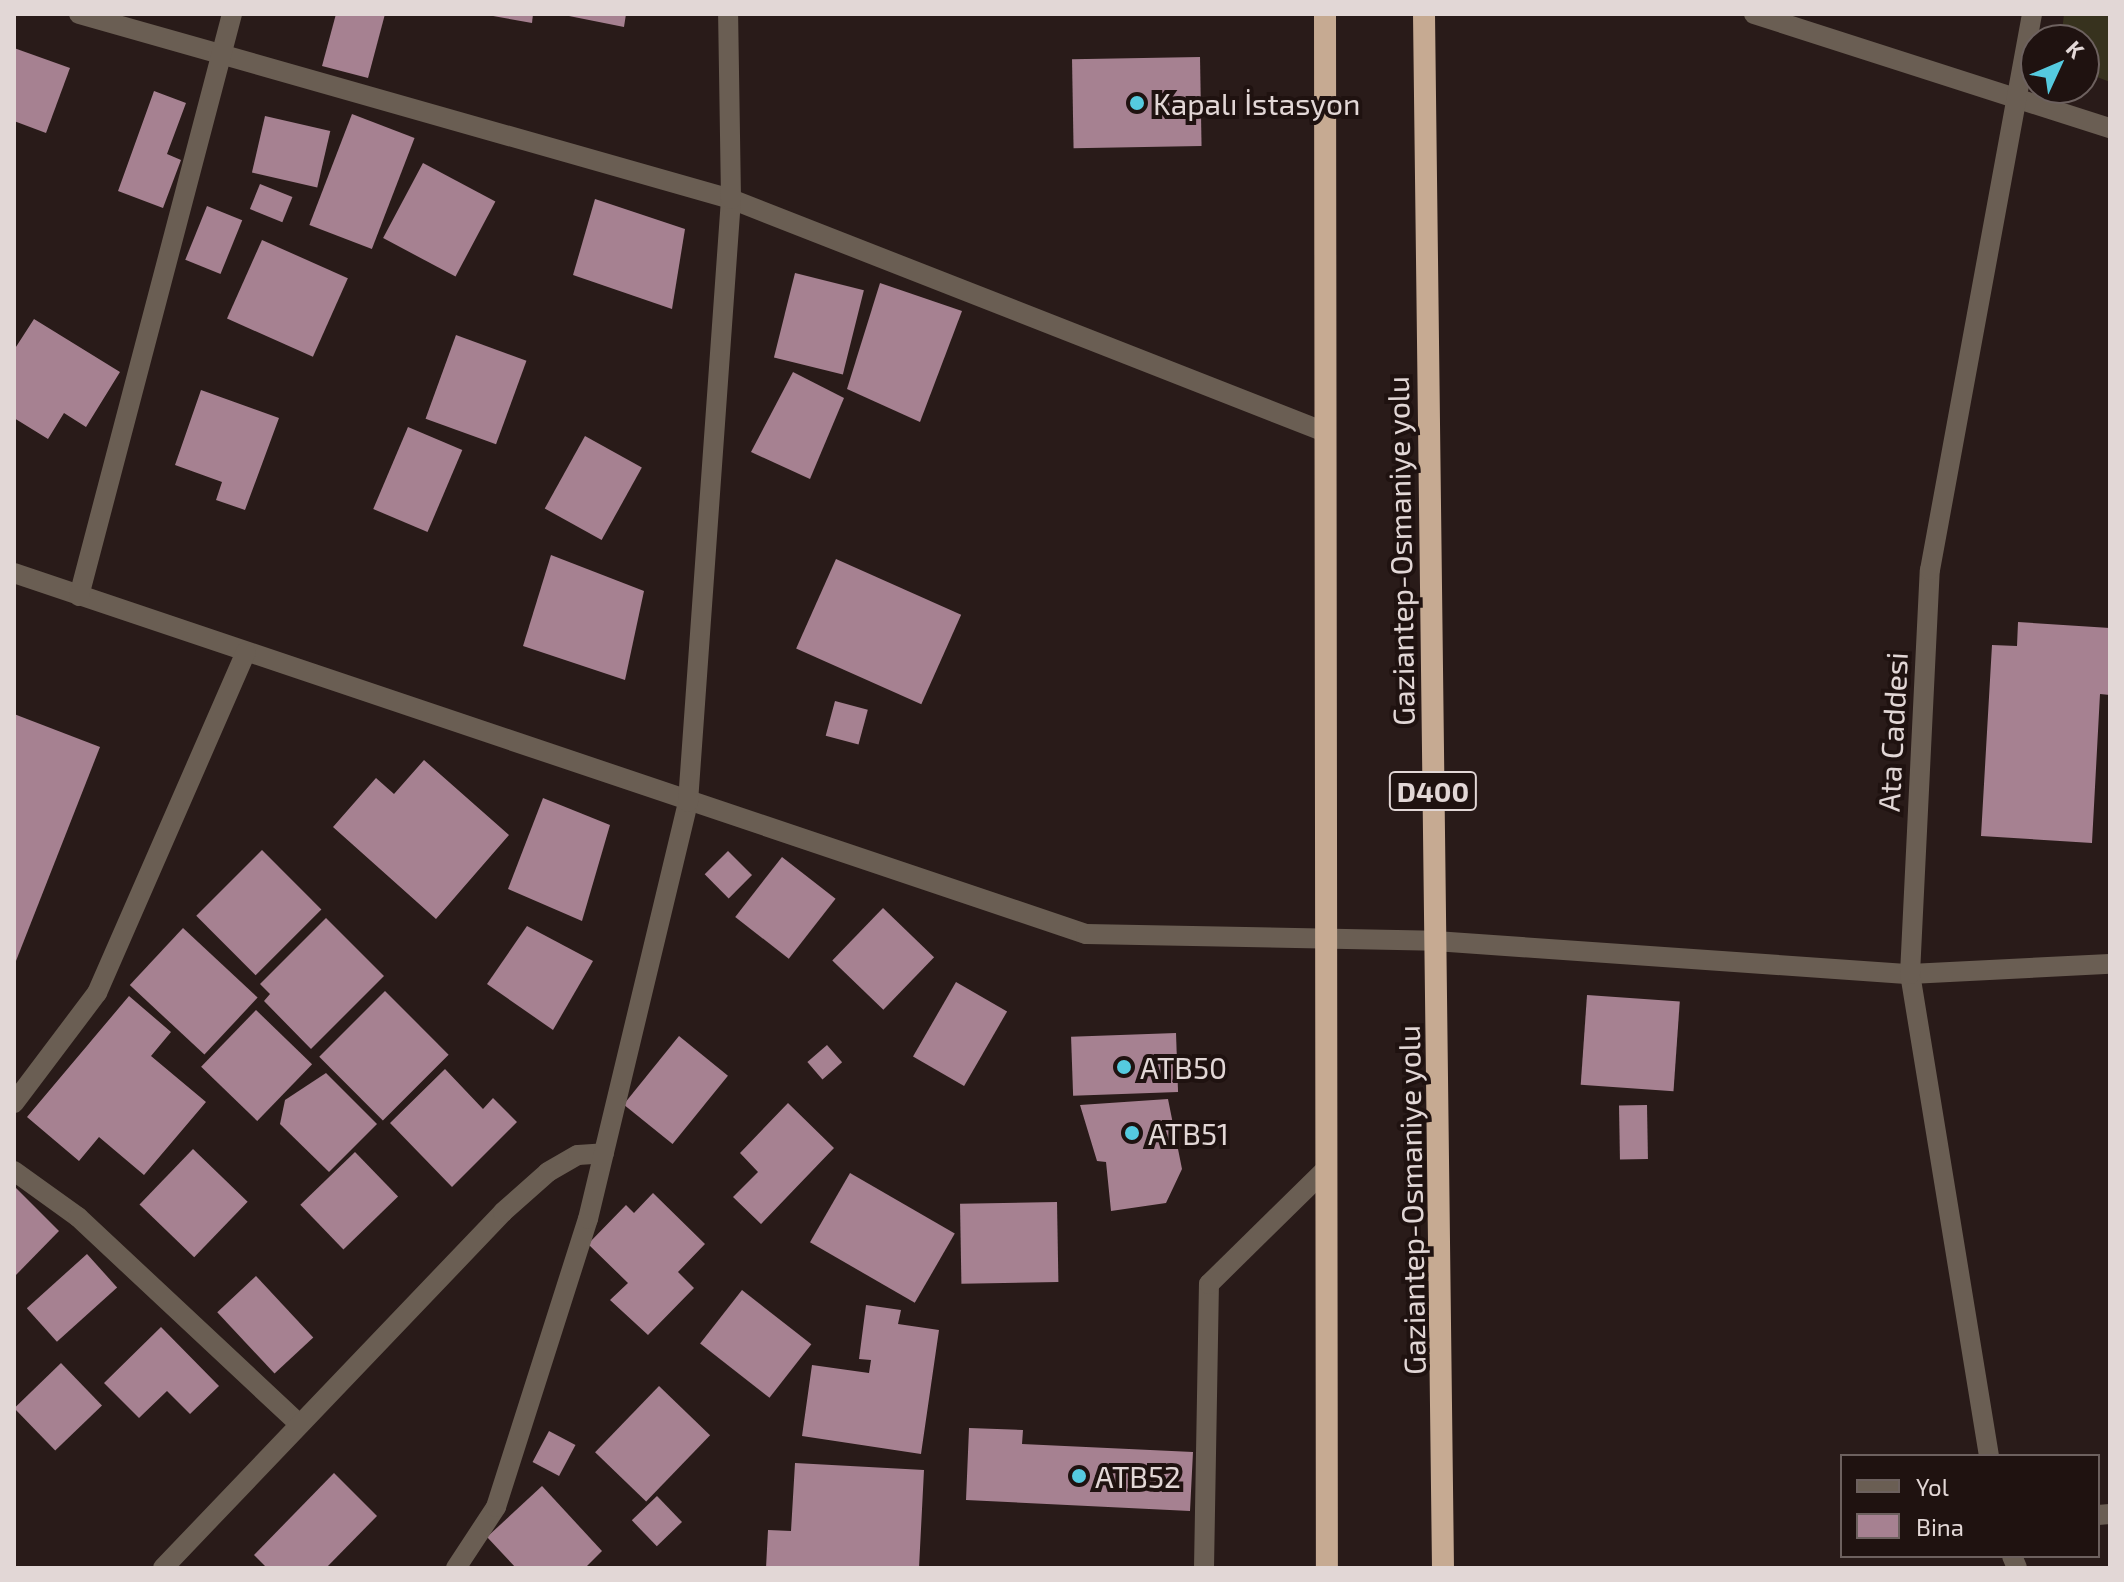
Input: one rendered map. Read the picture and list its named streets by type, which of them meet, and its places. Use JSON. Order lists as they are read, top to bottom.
{
  "streets": {
    "highway": ["Gaziantep-Osmaniye yolu", "D400"],
    "street": ["Ata Caddesi"]
  },
  "places": [
    "Kapalı İstasyon",
    "ATB50",
    "ATB51",
    "ATB52"
  ],
  "legend": ["Yol", "Bina"],
  "north": "top right"
}
